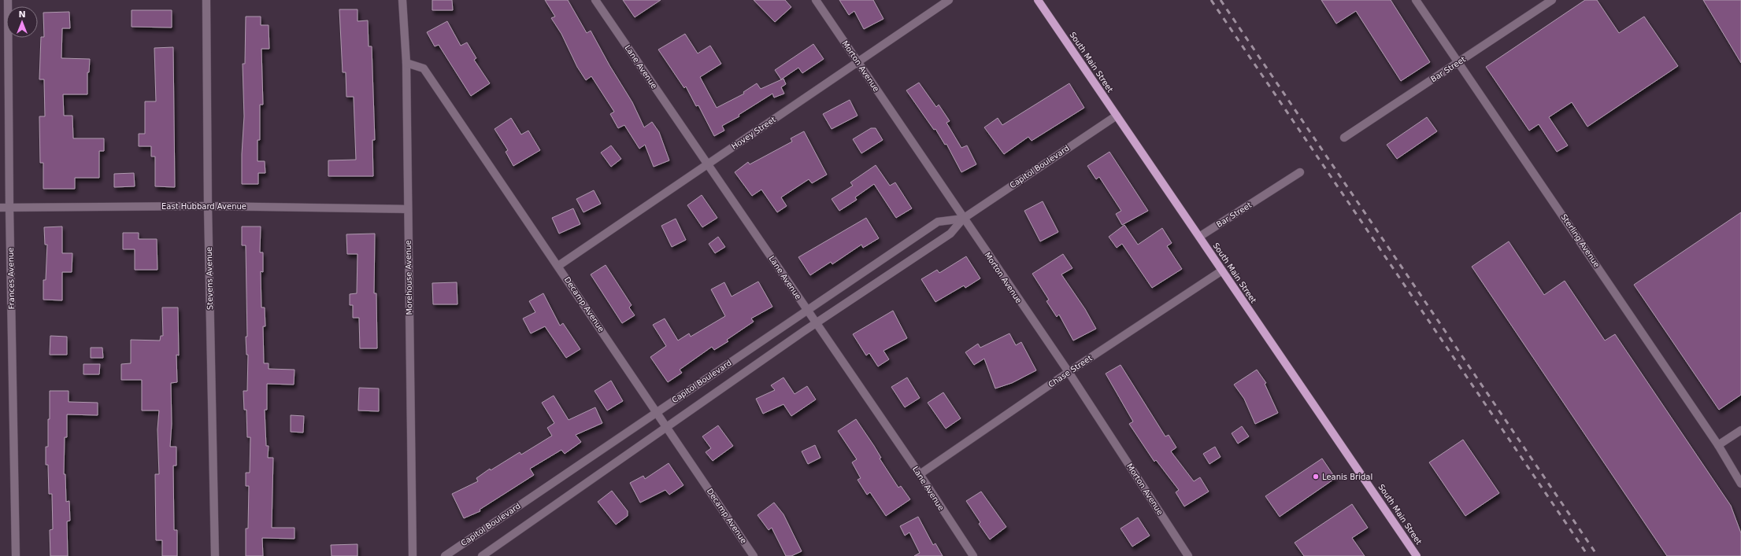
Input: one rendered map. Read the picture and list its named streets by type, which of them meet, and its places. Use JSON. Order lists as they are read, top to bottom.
{
  "streets": {
    "main road": ["South Main Street"],
    "street": [
      "Morton Avenue",
      "Lane Avenue",
      "Bar Street",
      "Hovey Street",
      "Capitol Boulevard",
      "East Hubbard Avenue",
      "Sterling Avenue",
      "Morehouse Avenue",
      "Frances Avenue",
      "Stevens Avenue",
      "Decamp Avenue",
      "Chase Street"
    ]
  },
  "crossings": [
    ["South Main Street", "Bar Street"],
    ["South Main Street", "Capitol Boulevard"],
    ["South Main Street", "Chase Street"],
    ["Morton Avenue", "Hovey Street"],
    ["Morton Avenue", "Capitol Boulevard"],
    ["Morton Avenue", "Chase Street"],
    ["Lane Avenue", "Hovey Street"],
    ["Lane Avenue", "Capitol Boulevard"],
    ["Lane Avenue", "Chase Street"],
    ["Bar Street", "Sterling Avenue"],
    ["Hovey Street", "Decamp Avenue"],
    ["Capitol Boulevard", "Decamp Avenue"],
    ["East Hubbard Avenue", "Morehouse Avenue"],
    ["East Hubbard Avenue", "Frances Avenue"],
    ["East Hubbard Avenue", "Stevens Avenue"],
    ["Morehouse Avenue", "Decamp Avenue"]
  ],
  "places": ["Leanis Bridal"],
  "north": "top"
}
